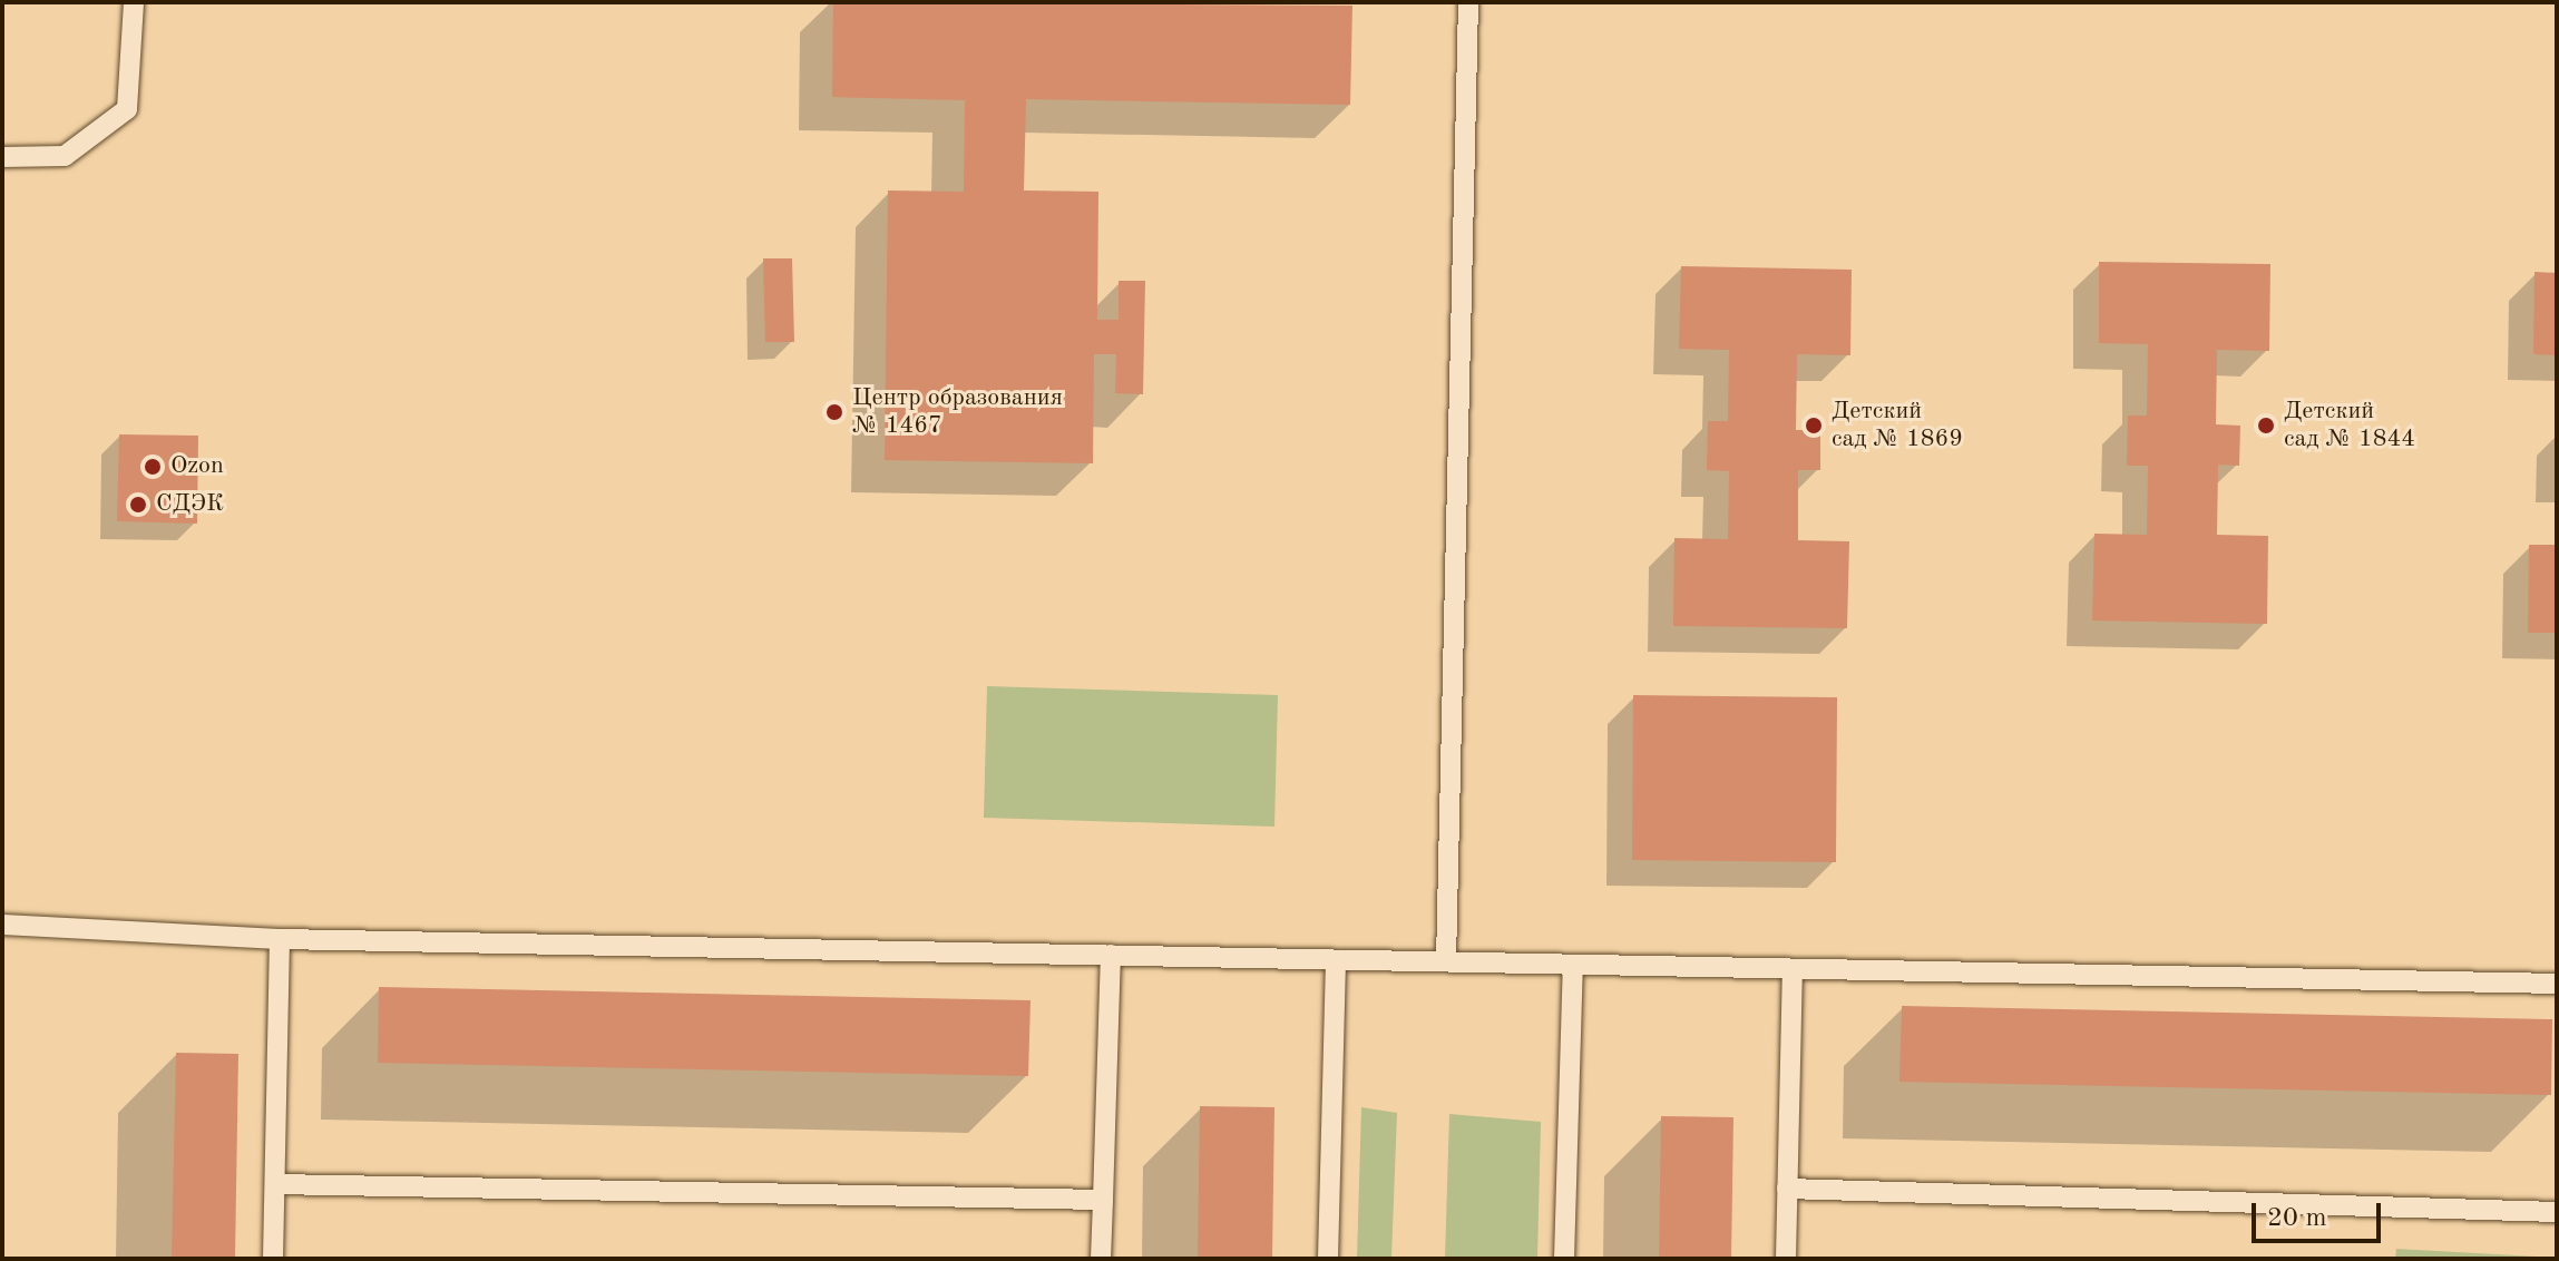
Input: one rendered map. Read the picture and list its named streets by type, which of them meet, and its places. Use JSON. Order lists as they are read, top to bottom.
{
  "places": [
    "Центр образования № 1467",
    "Детский сад № 1869",
    "Детский сад № 1844",
    "Ozon",
    "СДЭК"
  ],
  "scale_bar": "20 m"
}
